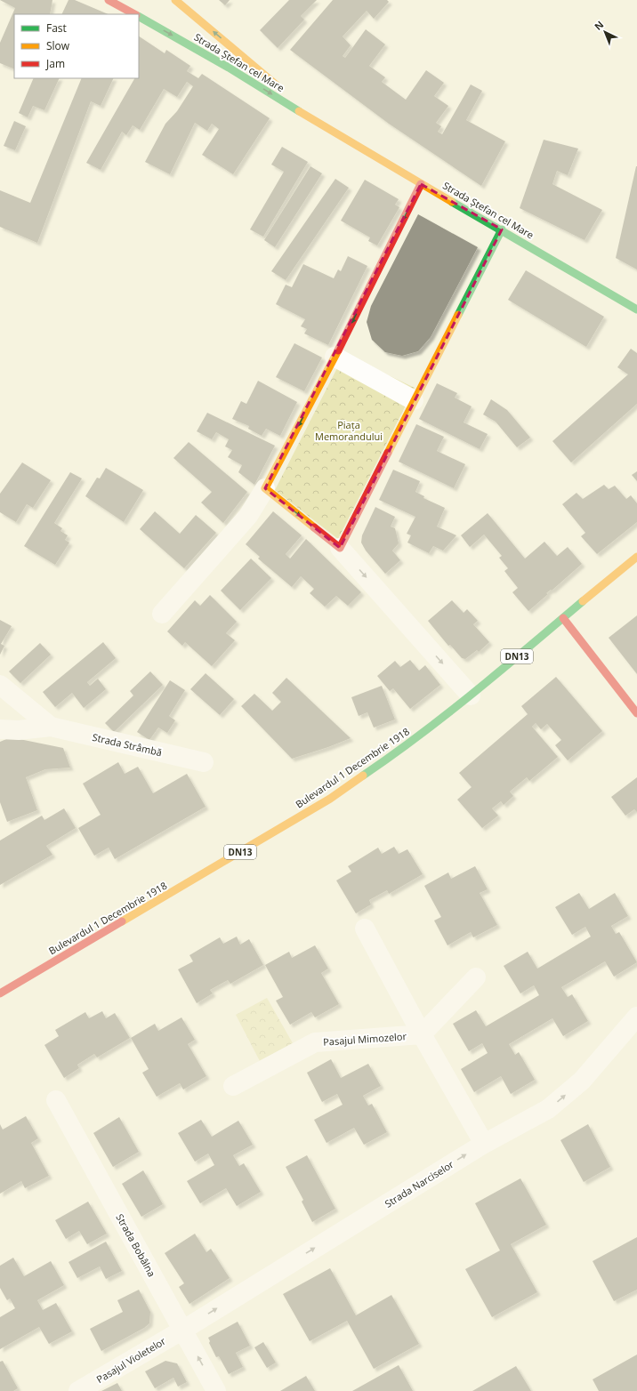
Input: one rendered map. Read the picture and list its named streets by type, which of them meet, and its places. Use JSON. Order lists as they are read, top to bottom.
{
  "streets": {
    "street": [
      "Strada Ștefan cel Mare",
      "DN13",
      "Strada Strâmbă",
      "Bulevardul 1 Decembrie 1918",
      "Pasajul Mimozelor",
      "Strada Narciselor",
      "Strada Bobâlna",
      "Pasajul Violetelor"
    ]
  },
  "crossings": [
    ["Pasajul Mimozelor", "Strada Narciselor"],
    ["Strada Narciselor", "Strada Bobâlna"],
    ["Strada Narciselor", "Pasajul Violetelor"],
    ["Strada Bobâlna", "Pasajul Violetelor"]
  ],
  "one_way": ["Strada Narciselor"],
  "parks": ["Piața Memorandului"],
  "legend": ["Fast", "Slow", "Jam"],
  "north": "top left"
}
